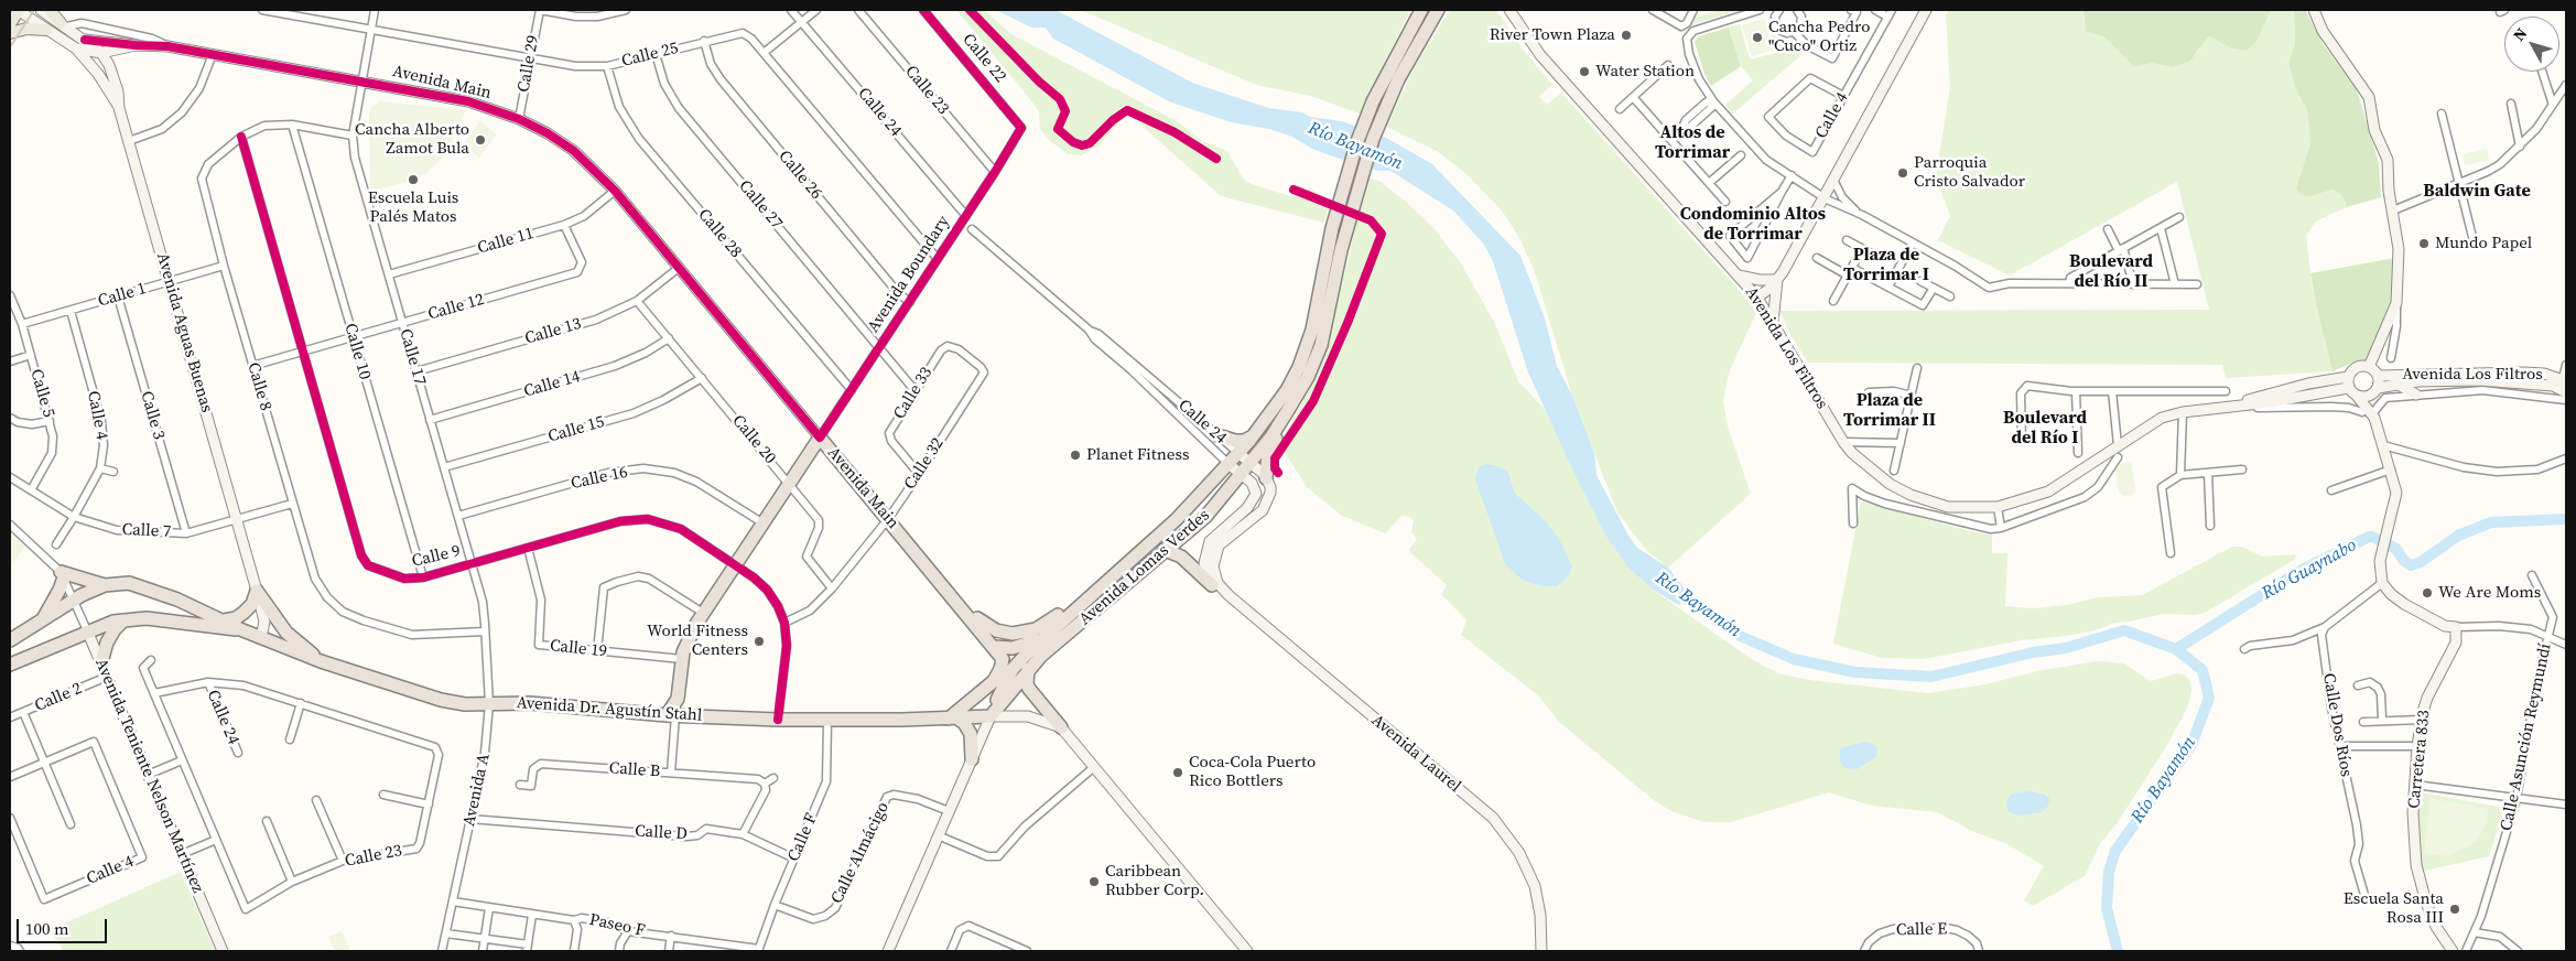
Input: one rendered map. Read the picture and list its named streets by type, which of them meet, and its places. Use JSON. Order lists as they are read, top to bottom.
{
  "streets": {
    "highway": [
      "Avenida Main",
      "Avenida Boundary",
      "Avenida Lomas Verdes",
      "Avenida Dr. Agustín Stahl"
    ],
    "street": [
      "Calle 25",
      "Calle 22",
      "Calle 29",
      "Calle 23",
      "Calle 24",
      "Calle 4",
      "Calle 26",
      "Calle 27",
      "Calle 28",
      "Calle 11",
      "Calle 1",
      "Calle 12",
      "Calle 13",
      "Avenida Aguas Buenas",
      "Avenida Los Filtros",
      "Calle 10",
      "Calle 17",
      "Calle 14",
      "Calle 8",
      "Calle 5",
      "Calle 33",
      "Calle 3",
      "Calle 15",
      "Calle 20",
      "Calle 32",
      "Calle 16",
      "Calle 7",
      "Calle 9",
      "Calle 19",
      "Calle 2",
      "Calle Dos Ríos",
      "Calle Asunción Reymundí",
      "Avenida Laurel",
      "Carretera 833",
      "Calle B",
      "Avenida Teniente Nelson Martínez",
      "Avenida A",
      "Calle D",
      "Calle F",
      "Calle Almácigo",
      "Paseo F",
      "Calle E"
    ]
  },
  "crossings": [
    ["Calle 25", "Calle 29"],
    ["Calle 25", "Calle 26"],
    ["Calle 25", "Calle 27"],
    ["Calle 25", "Calle 28"],
    ["Calle 25", "Avenida Boundary"],
    ["Calle 25", "Calle 17"],
    ["Calle 22", "Avenida Boundary"],
    ["Calle 29", "Avenida Main"],
    ["Avenida Main", "Calle 11"],
    ["Avenida Main", "Avenida Boundary"],
    ["Avenida Main", "Calle 13"],
    ["Avenida Main", "Avenida Aguas Buenas"],
    ["Avenida Main", "Calle 17"],
    ["Avenida Main", "Calle 32"],
    ["Calle 23", "Calle 24"],
    ["Calle 23", "Avenida Boundary"],
    ["Calle 24", "Avenida Boundary"],
    ["Calle 24", "Avenida Lomas Verdes"],
    ["Calle 4", "Calle 1"],
    ["Calle 4", "Calle 7"],
    ["Calle 26", "Avenida Boundary"],
    ["Calle 27", "Avenida Boundary"],
    ["Calle 27", "Calle 33"],
    ["Calle 28", "Avenida Boundary"],
    ["Calle 11", "Calle 12"],
    ["Calle 11", "Calle 17"],
    ["Avenida Boundary", "Calle 20"],
    ["Avenida Boundary", "Calle 16"],
    ["Avenida Boundary", "Calle 9"],
    ["Avenida Boundary", "Calle 19"],
    ["Avenida Boundary", "Avenida Dr. Agustín Stahl"],
    ["Calle 1", "Avenida Aguas Buenas"],
    ["Calle 1", "Calle 8"],
    ["Calle 1", "Calle 5"],
    ["Calle 1", "Calle 3"],
    ["Calle 12", "Calle 10"],
    ["Calle 12", "Calle 17"],
    ["Calle 12", "Calle 8"],
    ["Calle 12", "Calle 9"],
    ["Calle 13", "Calle 17"],
    ["Calle 13", "Calle 20"],
    ["Avenida Aguas Buenas", "Calle 7"],
    ["Avenida Aguas Buenas", "Avenida Dr. Agustín Stahl"],
    ["Calle 10", "Calle 8"],
    ["Calle 10", "Calle 9"],
    ["Calle 17", "Calle 14"],
    ["Calle 17", "Calle 8"],
    ["Calle 17", "Calle 15"],
    ["Calle 17", "Calle 16"],
    ["Calle 17", "Calle 9"],
    ["Calle 17", "Avenida Dr. Agustín Stahl"],
    ["Calle 17", "Avenida A"],
    ["Calle 14", "Calle 20"],
    ["Calle 8", "Calle 7"],
    ["Calle 8", "Calle 9"],
    ["Calle 5", "Calle 7"],
    ["Calle 33", "Calle 32"],
    ["Calle 3", "Calle 7"],
    ["Calle 15", "Calle 20"],
    ["Calle 20", "Calle 32"],
    ["Calle 32", "Calle 9"],
    ["Calle 9", "Calle 19"],
    ["Calle 9", "Avenida Dr. Agustín Stahl"],
    ["Avenida Lomas Verdes", "Avenida Dr. Agustín Stahl"],
    ["Avenida Lomas Verdes", "Calle Almácigo"],
    ["Calle 2", "Avenida Teniente Nelson Martínez"],
    ["Avenida Dr. Agustín Stahl", "Avenida Teniente Nelson Martínez"],
    ["Avenida Dr. Agustín Stahl", "Avenida A"],
    ["Avenida Dr. Agustín Stahl", "Calle F"],
    ["Avenida A", "Calle D"],
    ["Calle D", "Calle F"],
    ["Calle F", "Calle Almácigo"],
    ["Calle F", "Paseo F"]
  ],
  "districts": [
    "Altos de Torrimar",
    "Baldwin Gate",
    "Condominio Altos de Torrimar",
    "Plaza de Torrimar I",
    "Boulevard del Río II",
    "Plaza de Torrimar II",
    "Boulevard del Río I"
  ],
  "water": ["Río Bayamón", "Río Guaynabo"],
  "places": [
    "River Town Plaza",
    "Cancha Pedro \"Cuco\" Ortiz",
    "Water Station",
    "Cancha Alberto Zamot Bula",
    "Parroquia Cristo Salvador",
    "Escuela Luis Palés Matos",
    "Mundo Papel",
    "Planet Fitness",
    "We Are Moms",
    "World Fitness Centers",
    "Coca-Cola Puerto Rico Bottlers",
    "Caribbean Rubber Corp.",
    "Escuela Santa Rosa III"
  ],
  "scale_bar": "100 m",
  "north": "top left"
}
